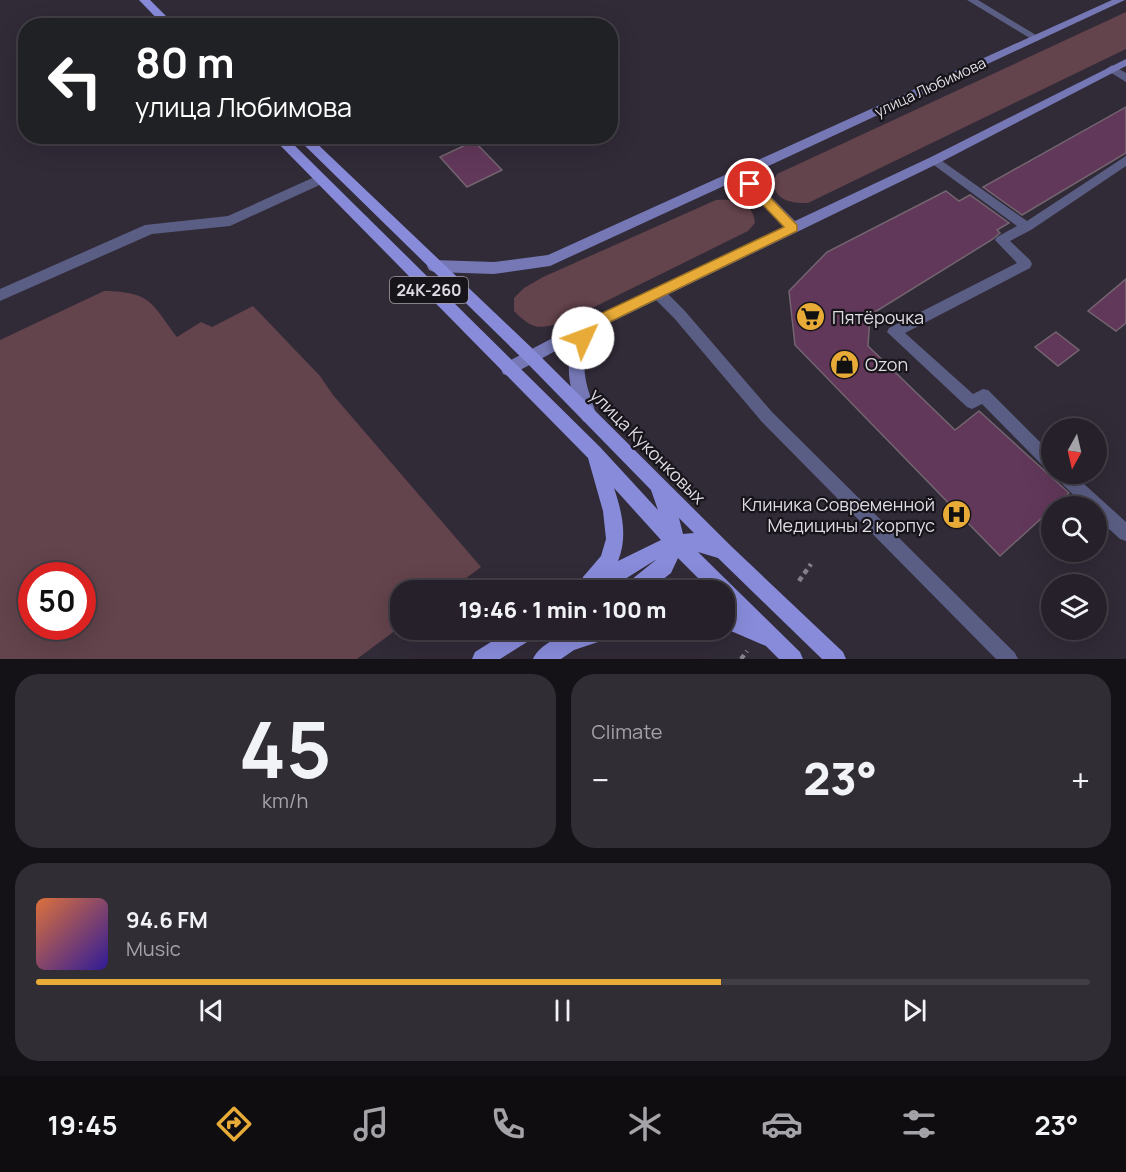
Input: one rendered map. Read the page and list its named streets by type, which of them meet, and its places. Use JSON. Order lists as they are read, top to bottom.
{
  "streets": {
    "main road": ["улица Любимова", "24К-260", "улица Куконковых"]
  },
  "crossings": [
    ["улица Любимова", "улица Куконковых"]
  ],
  "places": {
    "supermarket": ["Пятёрочка"],
    "shop": ["Ozon"],
    "hospital": ["Клиника Современной Медицины 2 корпус"]
  },
  "north": "bottom",
  "page": {
    "turn": ["80 m", "улица Любимова"],
    "limit": "50",
    "trip": "19:46 · 1 min · 100 m",
    "tile": [
      ["45", "km/h"],
      "Climate"
    ],
    "heat": ["−", "23°", "+"],
    "song": ["94.6 FM", "Music"],
    "tabs": ["19:45", "23°"]
  }
}
